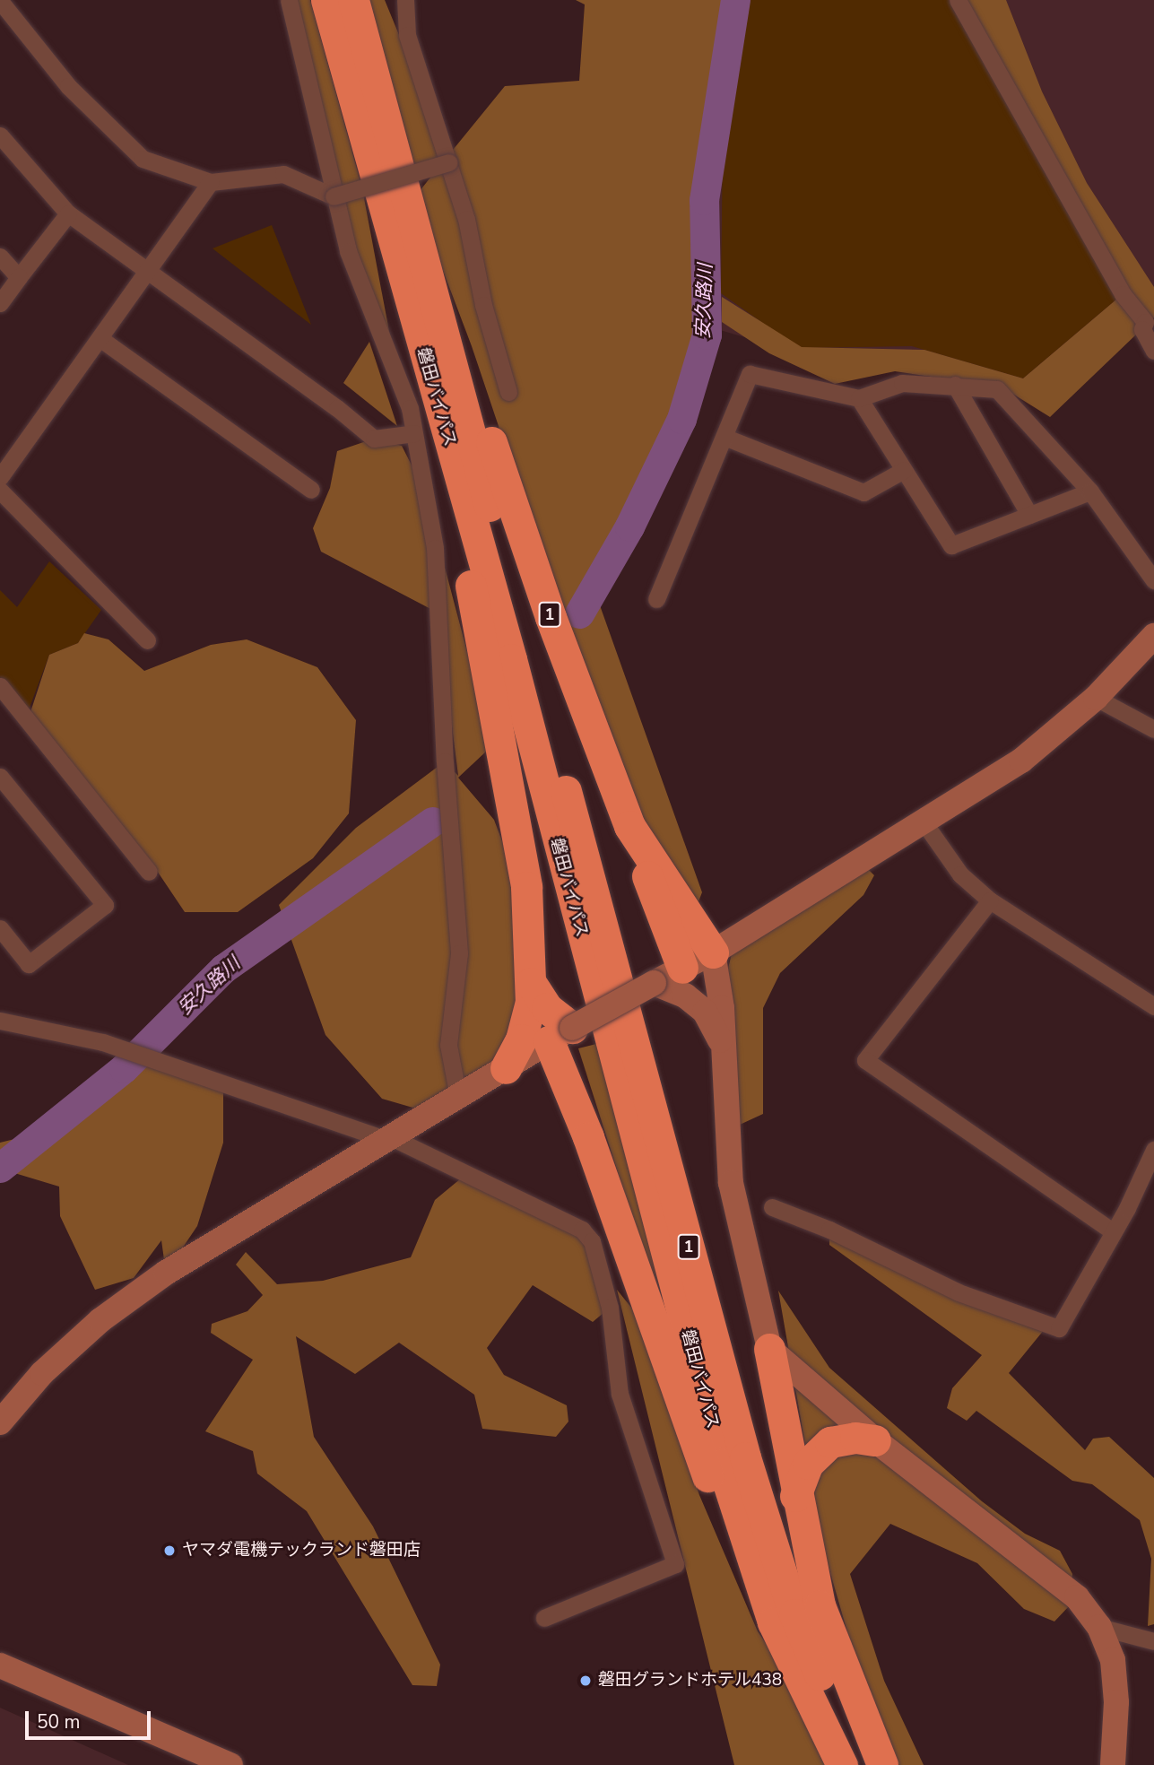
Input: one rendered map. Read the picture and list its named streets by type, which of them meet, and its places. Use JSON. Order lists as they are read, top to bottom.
{
  "streets": {
    "highway": ["磐田バイパス", "1"]
  },
  "crossings": [
    ["磐田バイパス", "1"]
  ],
  "water": ["安久路川"],
  "places": ["ヤマダ電機テックランド磐田店", "磐田グランドホテル438"],
  "scale_bar": "50 m"
}
